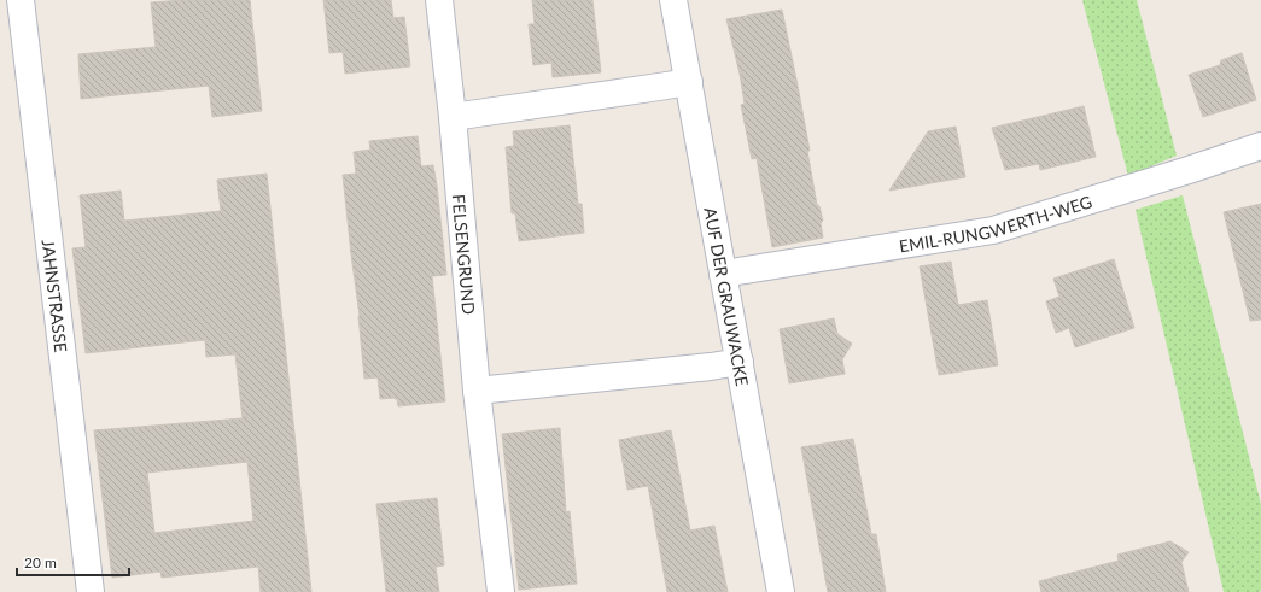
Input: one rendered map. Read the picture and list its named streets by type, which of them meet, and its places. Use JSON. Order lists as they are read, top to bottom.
{
  "streets": {
    "street": [
      "EMIL-RUNGWERTH-WEG",
      "FELSENGRUND",
      "AUF DER GRAUWACKE",
      "JAHNSTRASSE"
    ]
  },
  "crossings": [
    ["EMIL-RUNGWERTH-WEG", "AUF DER GRAUWACKE"]
  ],
  "scale_bar": "20 m"
}
